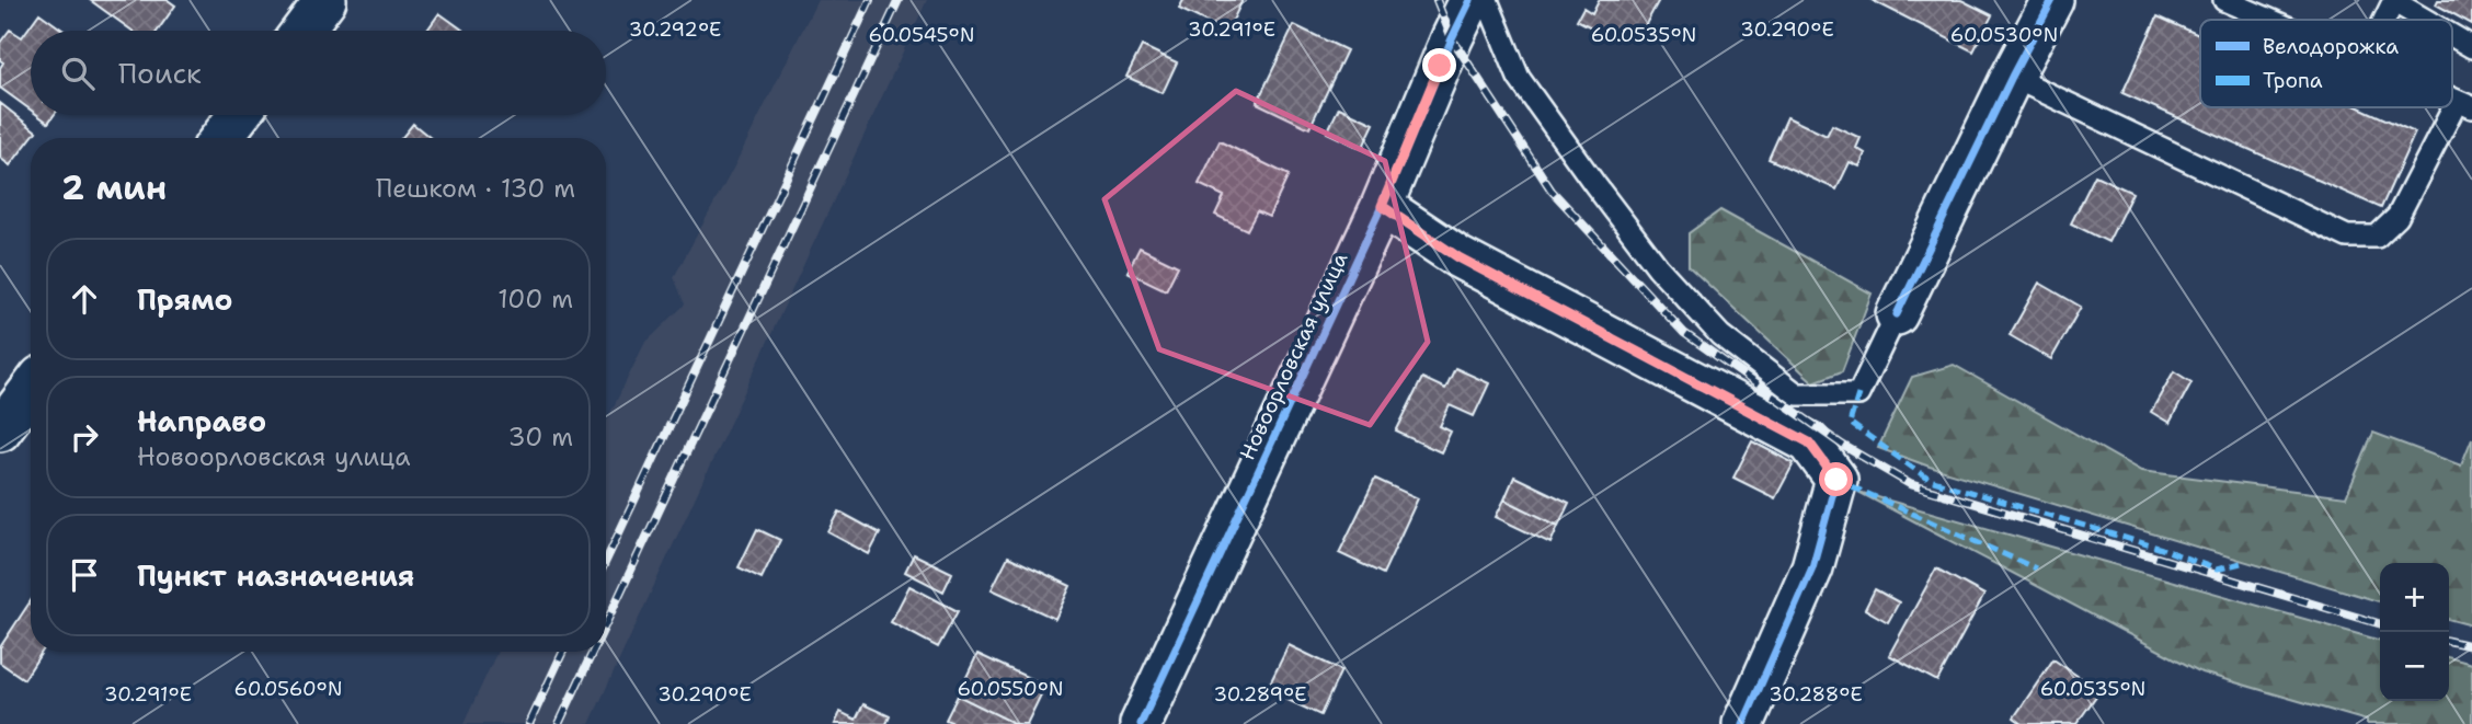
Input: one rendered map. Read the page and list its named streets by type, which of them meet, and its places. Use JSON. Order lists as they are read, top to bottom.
{
  "streets": {
    "street": ["Новоорловская улица"]
  },
  "legend": ["Велодорожка", "Тропа"],
  "page": {
    "search": "Поиск",
    "heading": ["2 мин", "Пешком · 130 m"],
    "list": [
      ["Прямо", "100 m"],
      ["Направо", "Новоорловская улица", "30 m"],
      "Пункт назначения"
    ],
    "map_buttons": ["+", "−"]
  },
  "coordinates": [
    "30.291°E",
    "30.292°E",
    "30.290°E",
    "60.0545°N",
    "60.0535°N",
    "60.0530°N",
    "60.0560°N",
    "60.0550°N",
    "30.289°E",
    "30.288°E"
  ]
}
